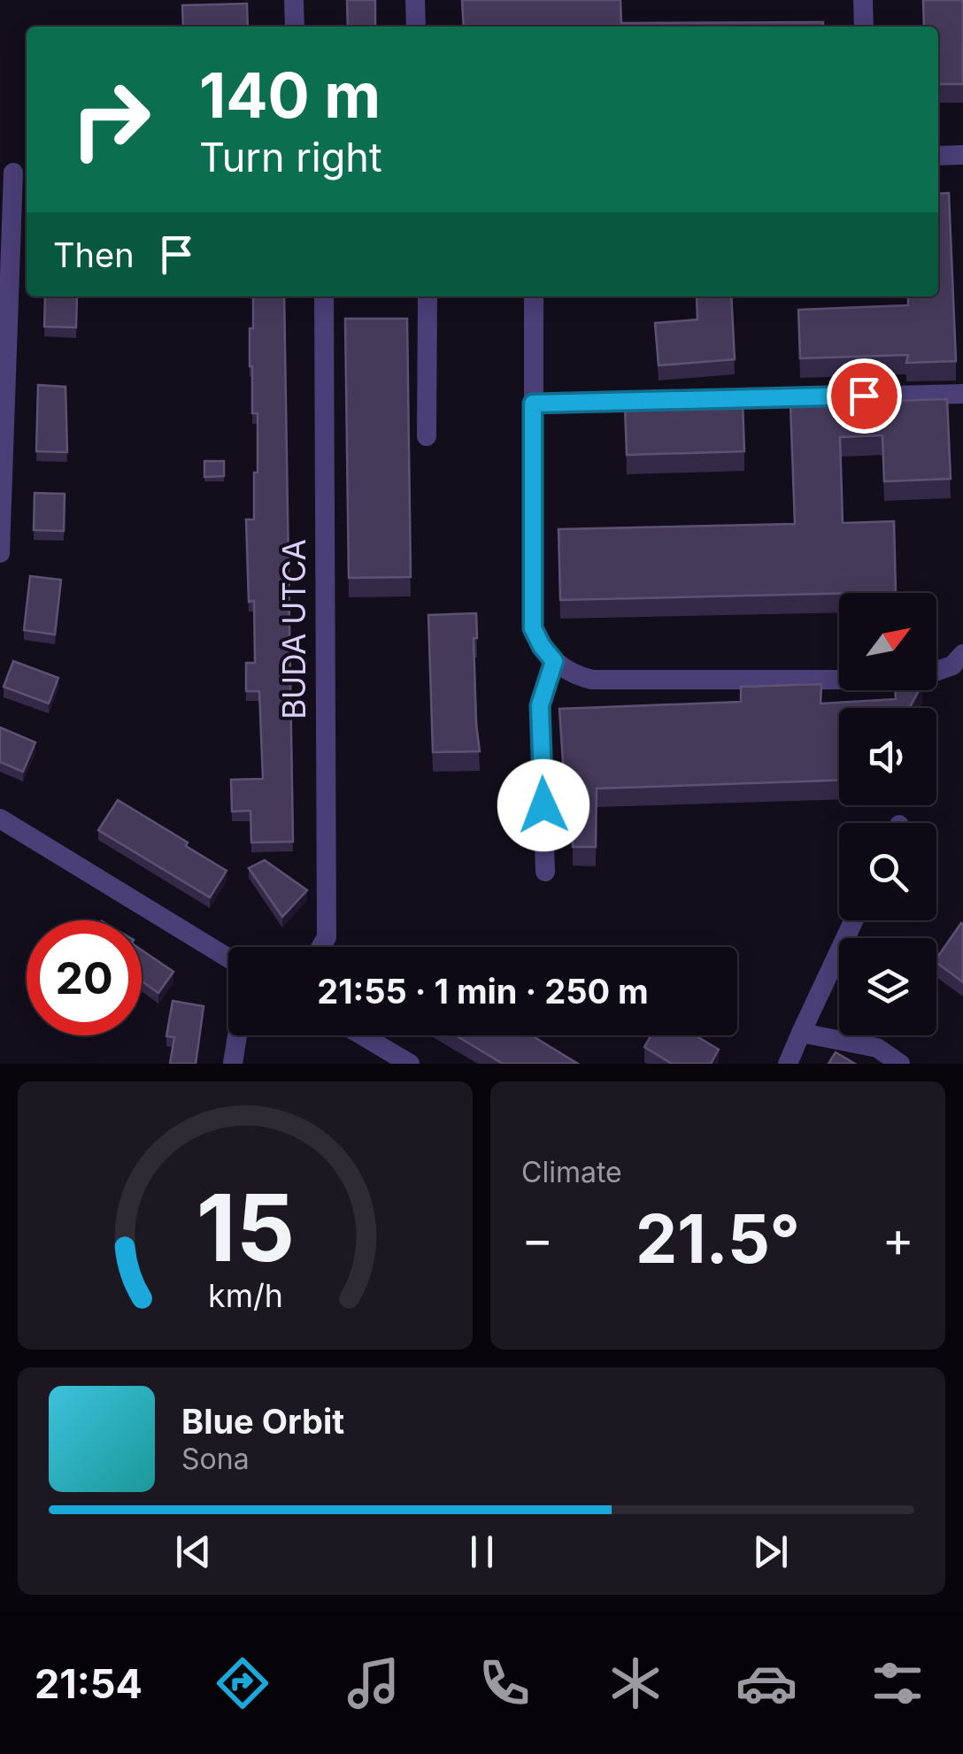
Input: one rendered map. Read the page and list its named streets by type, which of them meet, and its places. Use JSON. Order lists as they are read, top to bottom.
{
  "streets": {
    "street": ["BUDA UTCA"]
  },
  "north": "top right",
  "page": {
    "turn": ["140 m", "Turn right"],
    "then": "Then",
    "limit": "20",
    "trip": "21:55 · 1 min · 250 m",
    "tile": "Climate",
    "heat": ["−", "21.5°", "+"],
    "song": ["Blue Orbit", "Sona"],
    "tabs": "21:54",
    "gauge": ["15", "km/h"]
  }
}
